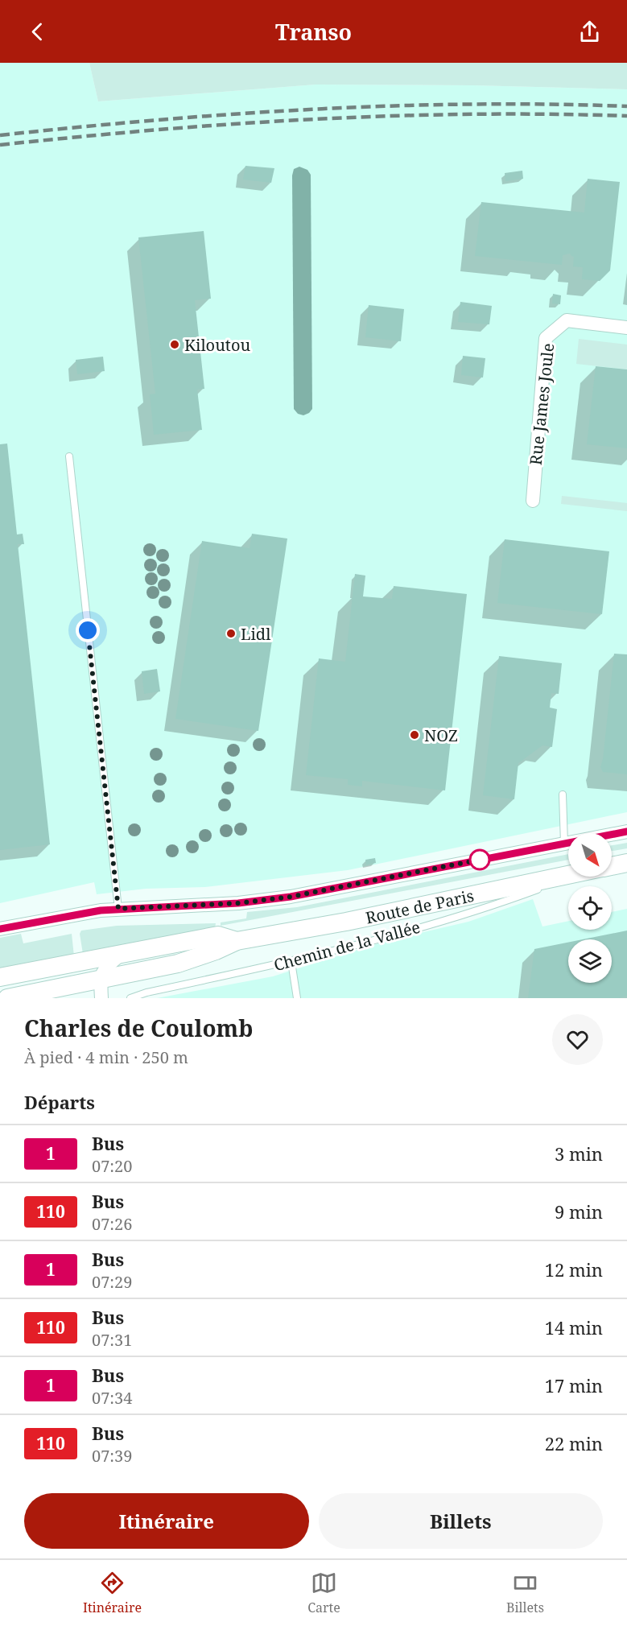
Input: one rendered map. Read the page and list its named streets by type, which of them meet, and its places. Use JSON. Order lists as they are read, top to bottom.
{
  "streets": {
    "main road": ["Route de Paris"],
    "street": ["Rue James Joule"],
    "lane": ["Chemin de la Vallée"]
  },
  "places": ["Kiloutou", "Lidl", "NOZ"],
  "lines": ["bus line 1"],
  "north": "bottom right",
  "page": {
    "header": "Transo",
    "heading": [
      ["Charles de Coulomb", "À pied · 4 min · 250 m"],
      "Départs"
    ],
    "list": [
      {
        "mark": "1",
        "name": "Bus",
        "note": "07:20",
        "value": "3 min"
      },
      {
        "mark": "110",
        "name": "Bus",
        "note": "07:26",
        "value": "9 min"
      },
      {
        "mark": "1",
        "name": "Bus",
        "note": "07:29",
        "value": "12 min"
      },
      {
        "mark": "110",
        "name": "Bus",
        "note": "07:31",
        "value": "14 min"
      },
      {
        "mark": "1",
        "name": "Bus",
        "note": "07:34",
        "value": "17 min"
      },
      {
        "mark": "110",
        "name": "Bus",
        "note": "07:39",
        "value": "22 min"
      }
    ],
    "buttons": ["Itinéraire", "Billets"],
    "tabs": ["Itinéraire", "Carte", "Billets"]
  }
}
